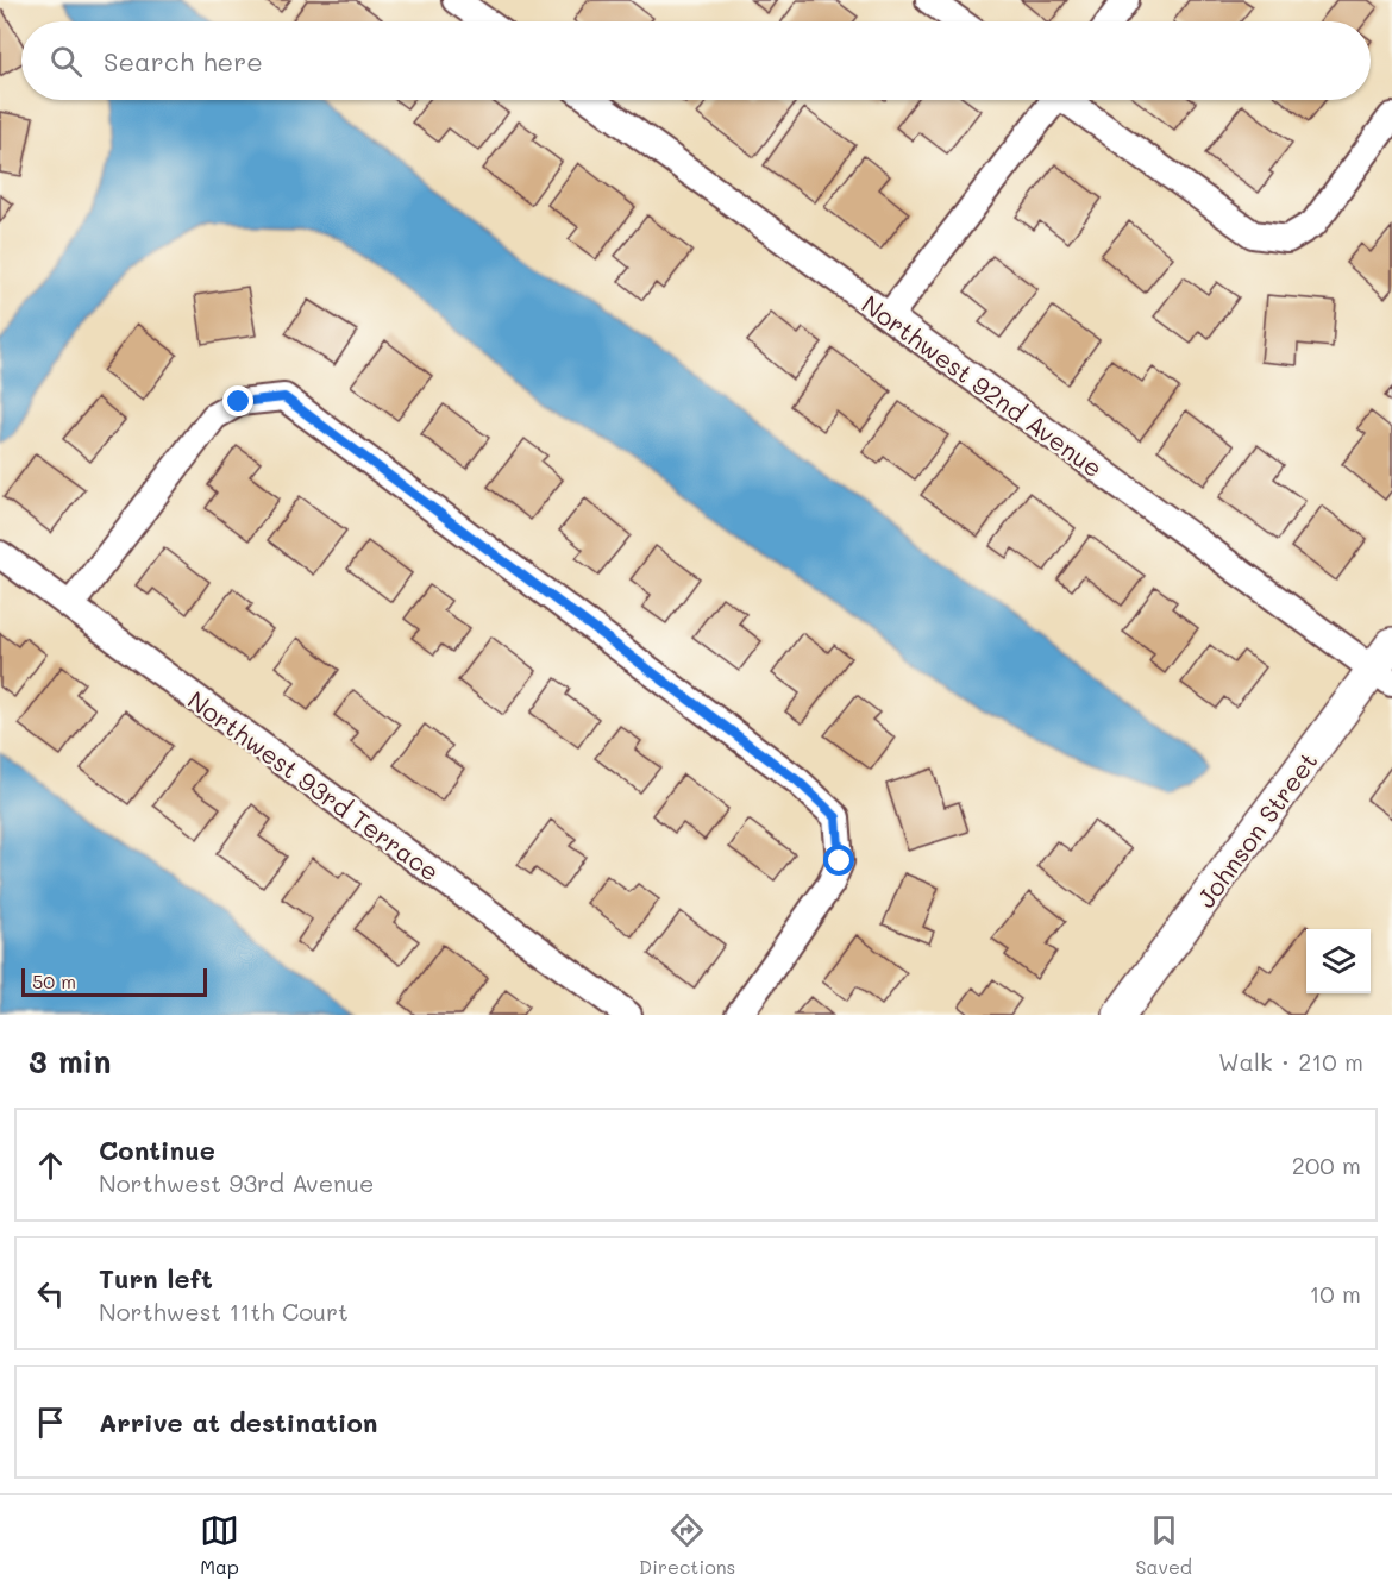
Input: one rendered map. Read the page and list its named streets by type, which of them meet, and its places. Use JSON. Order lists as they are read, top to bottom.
{
  "streets": {
    "street": ["Northwest 92nd Avenue", "Northwest 93rd Terrace", "Johnson Street"]
  },
  "crossings": [
    ["Northwest 92nd Avenue", "Johnson Street"]
  ],
  "scale_bar": "50 m",
  "page": {
    "search": "Search here",
    "scale": "50 m",
    "heading": ["3 min", "Walk · 210 m"],
    "list": [
      ["Continue", "Northwest 93rd Avenue", "200 m"],
      ["Turn left", "Northwest 11th Court", "10 m"],
      "Arrive at destination"
    ],
    "nav": ["Map", "Directions", "Saved"]
  }
}
